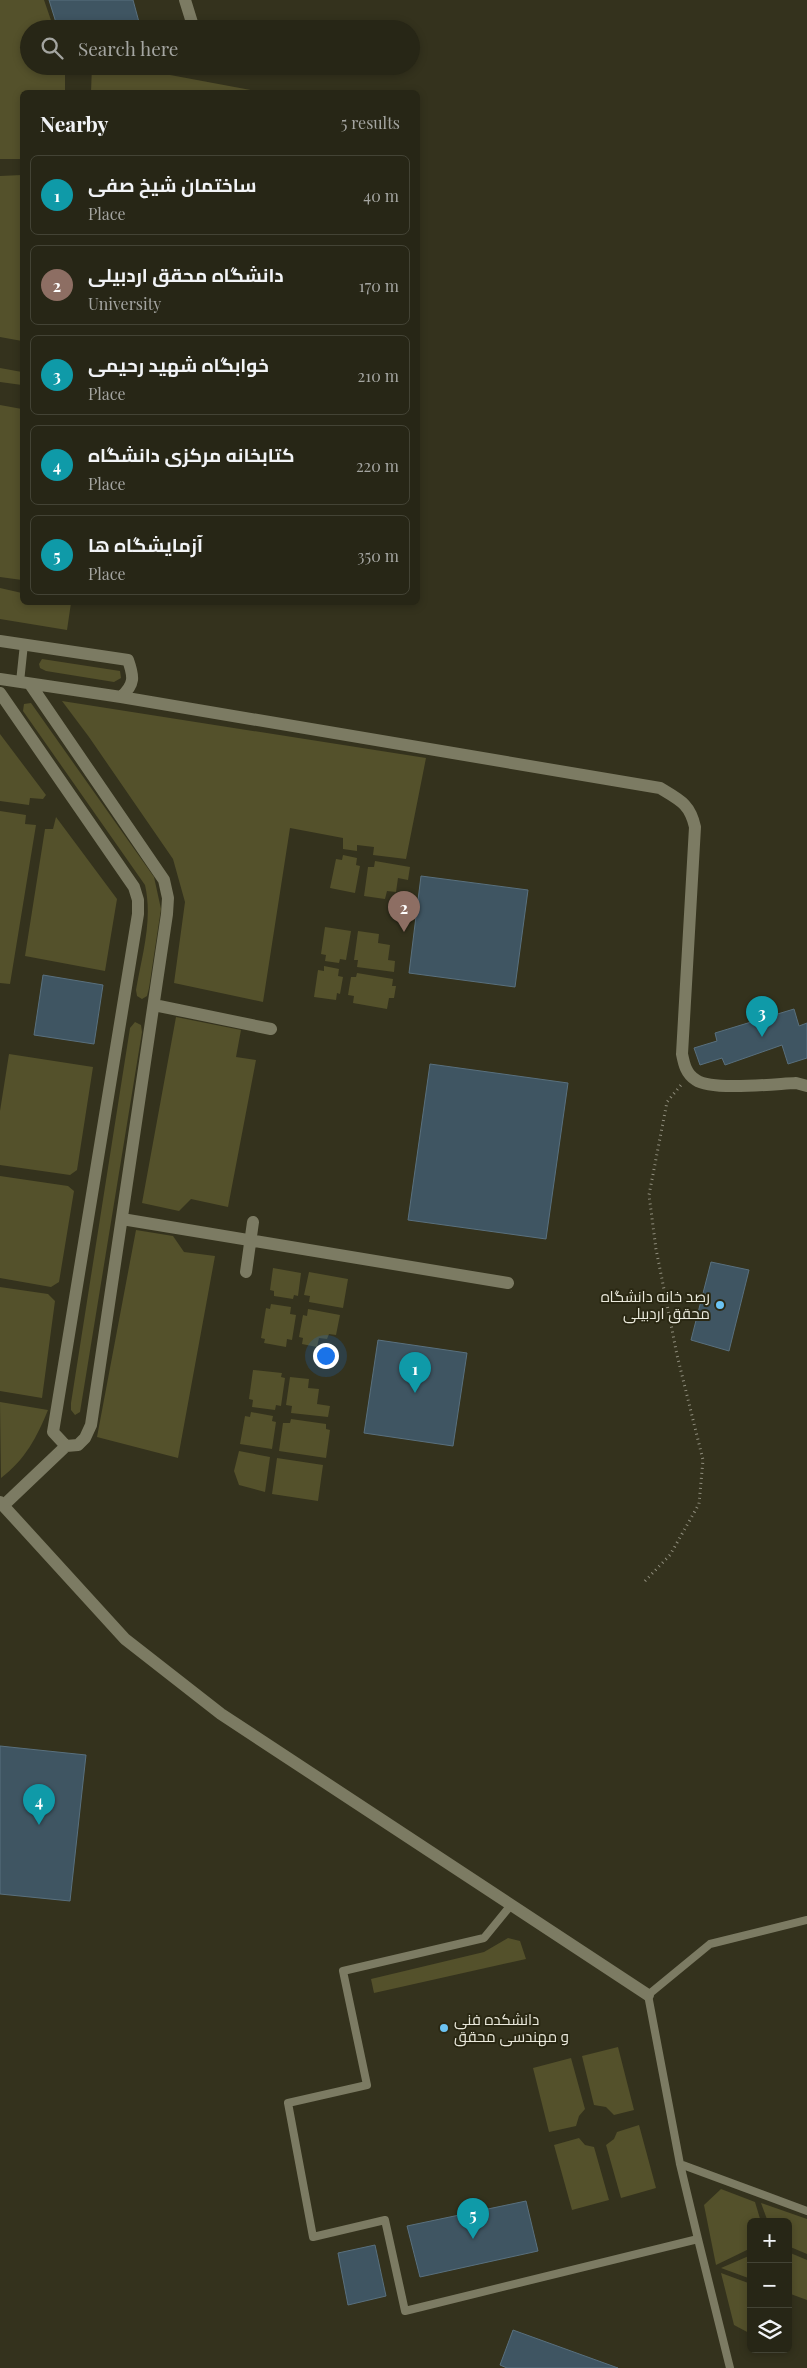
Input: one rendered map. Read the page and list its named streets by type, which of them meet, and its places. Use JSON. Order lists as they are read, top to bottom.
{
  "places": ["رصد خانه دانشگاه محقق اردبیلی", "دانشکده فنی و مهندسی محقق"],
  "page": {
    "search": "Search here",
    "heading": ["Nearby", "5 results"],
    "list": [
      {
        "mark": "1",
        "name": "ساختمان شیخ صفی",
        "note": "Place",
        "value": "40 m"
      },
      {
        "mark": "2",
        "name": "دانشگاه محقق اردبیلی",
        "note": "University",
        "value": "170 m"
      },
      {
        "mark": "3",
        "name": "خوابگاه شهید رحیمی",
        "note": "Place",
        "value": "210 m"
      },
      {
        "mark": "4",
        "name": "کتابخانه مرکزی دانشگاه",
        "note": "Place",
        "value": "220 m"
      },
      {
        "mark": "5",
        "name": "آزمایشگاه ها",
        "note": "Place",
        "value": "350 m"
      }
    ],
    "pins": [
      "2",
      "3",
      "1",
      "4",
      "5"
    ],
    "map_buttons": ["+", "−"]
  }
}
